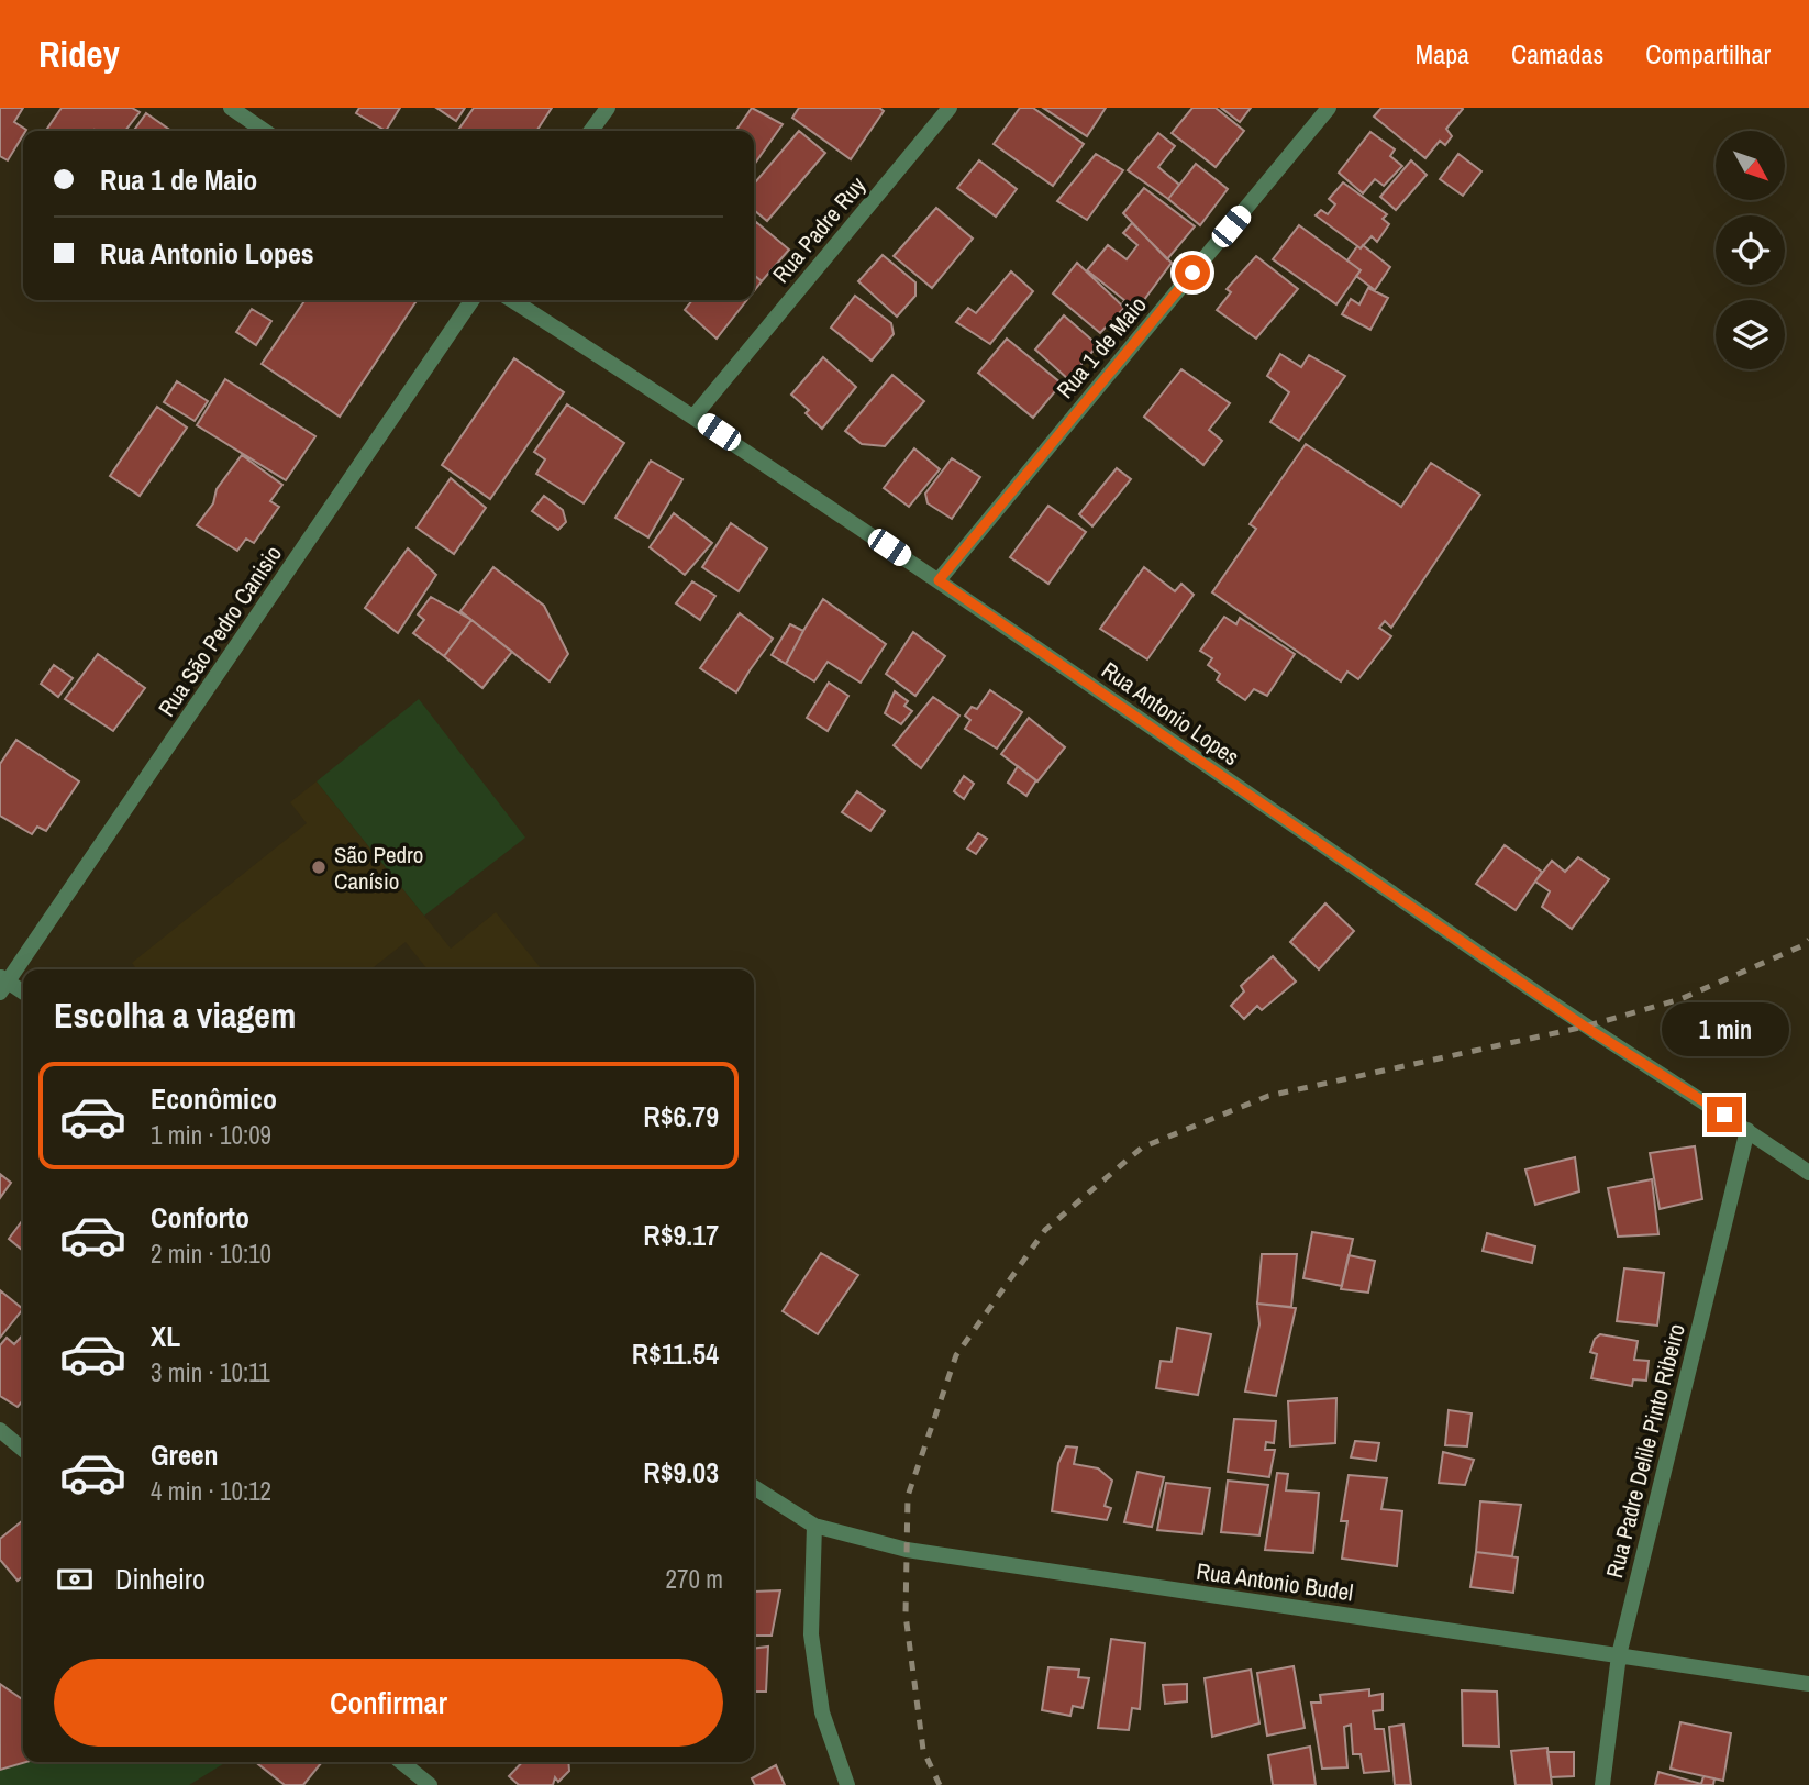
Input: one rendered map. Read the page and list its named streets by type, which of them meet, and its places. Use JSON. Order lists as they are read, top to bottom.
{
  "streets": {
    "street": [
      "Rua Padre Ruy",
      "Rua 1 de Maio",
      "Rua São Pedro Canisio",
      "Rua Antonio Lopes",
      "Rua Padre Delile Pinto Ribeiro",
      "Rua Antonio Budel"
    ]
  },
  "crossings": [
    ["Rua Padre Ruy", "Rua Antonio Lopes"],
    ["Rua 1 de Maio", "Rua Antonio Lopes"],
    ["Rua Antonio Lopes", "Rua Padre Delile Pinto Ribeiro"],
    ["Rua Padre Delile Pinto Ribeiro", "Rua Antonio Budel"]
  ],
  "places": ["São Pedro Canísio"],
  "north": "bottom right",
  "page": {
    "header": "Ridey",
    "nav": ["Mapa", "Camadas", "Compartilhar"],
    "banner": ["Rua 1 de Maio", "Rua Antonio Lopes"],
    "heading": "Escolha a viagem",
    "bubble": "1 min",
    "list": [
      {
        "name": "Econômico",
        "note": "1 min · 10:09",
        "value": "R$6.79"
      },
      {
        "name": "Conforto",
        "note": "2 min · 10:10",
        "value": "R$9.17"
      },
      {
        "name": "XL",
        "note": "3 min · 10:11",
        "value": "R$11.54"
      },
      {
        "name": "Green",
        "note": "4 min · 10:12",
        "value": "R$9.03"
      }
    ],
    "pay": ["Dinheiro", "270 m"],
    "buttons": "Confirmar"
  }
}
